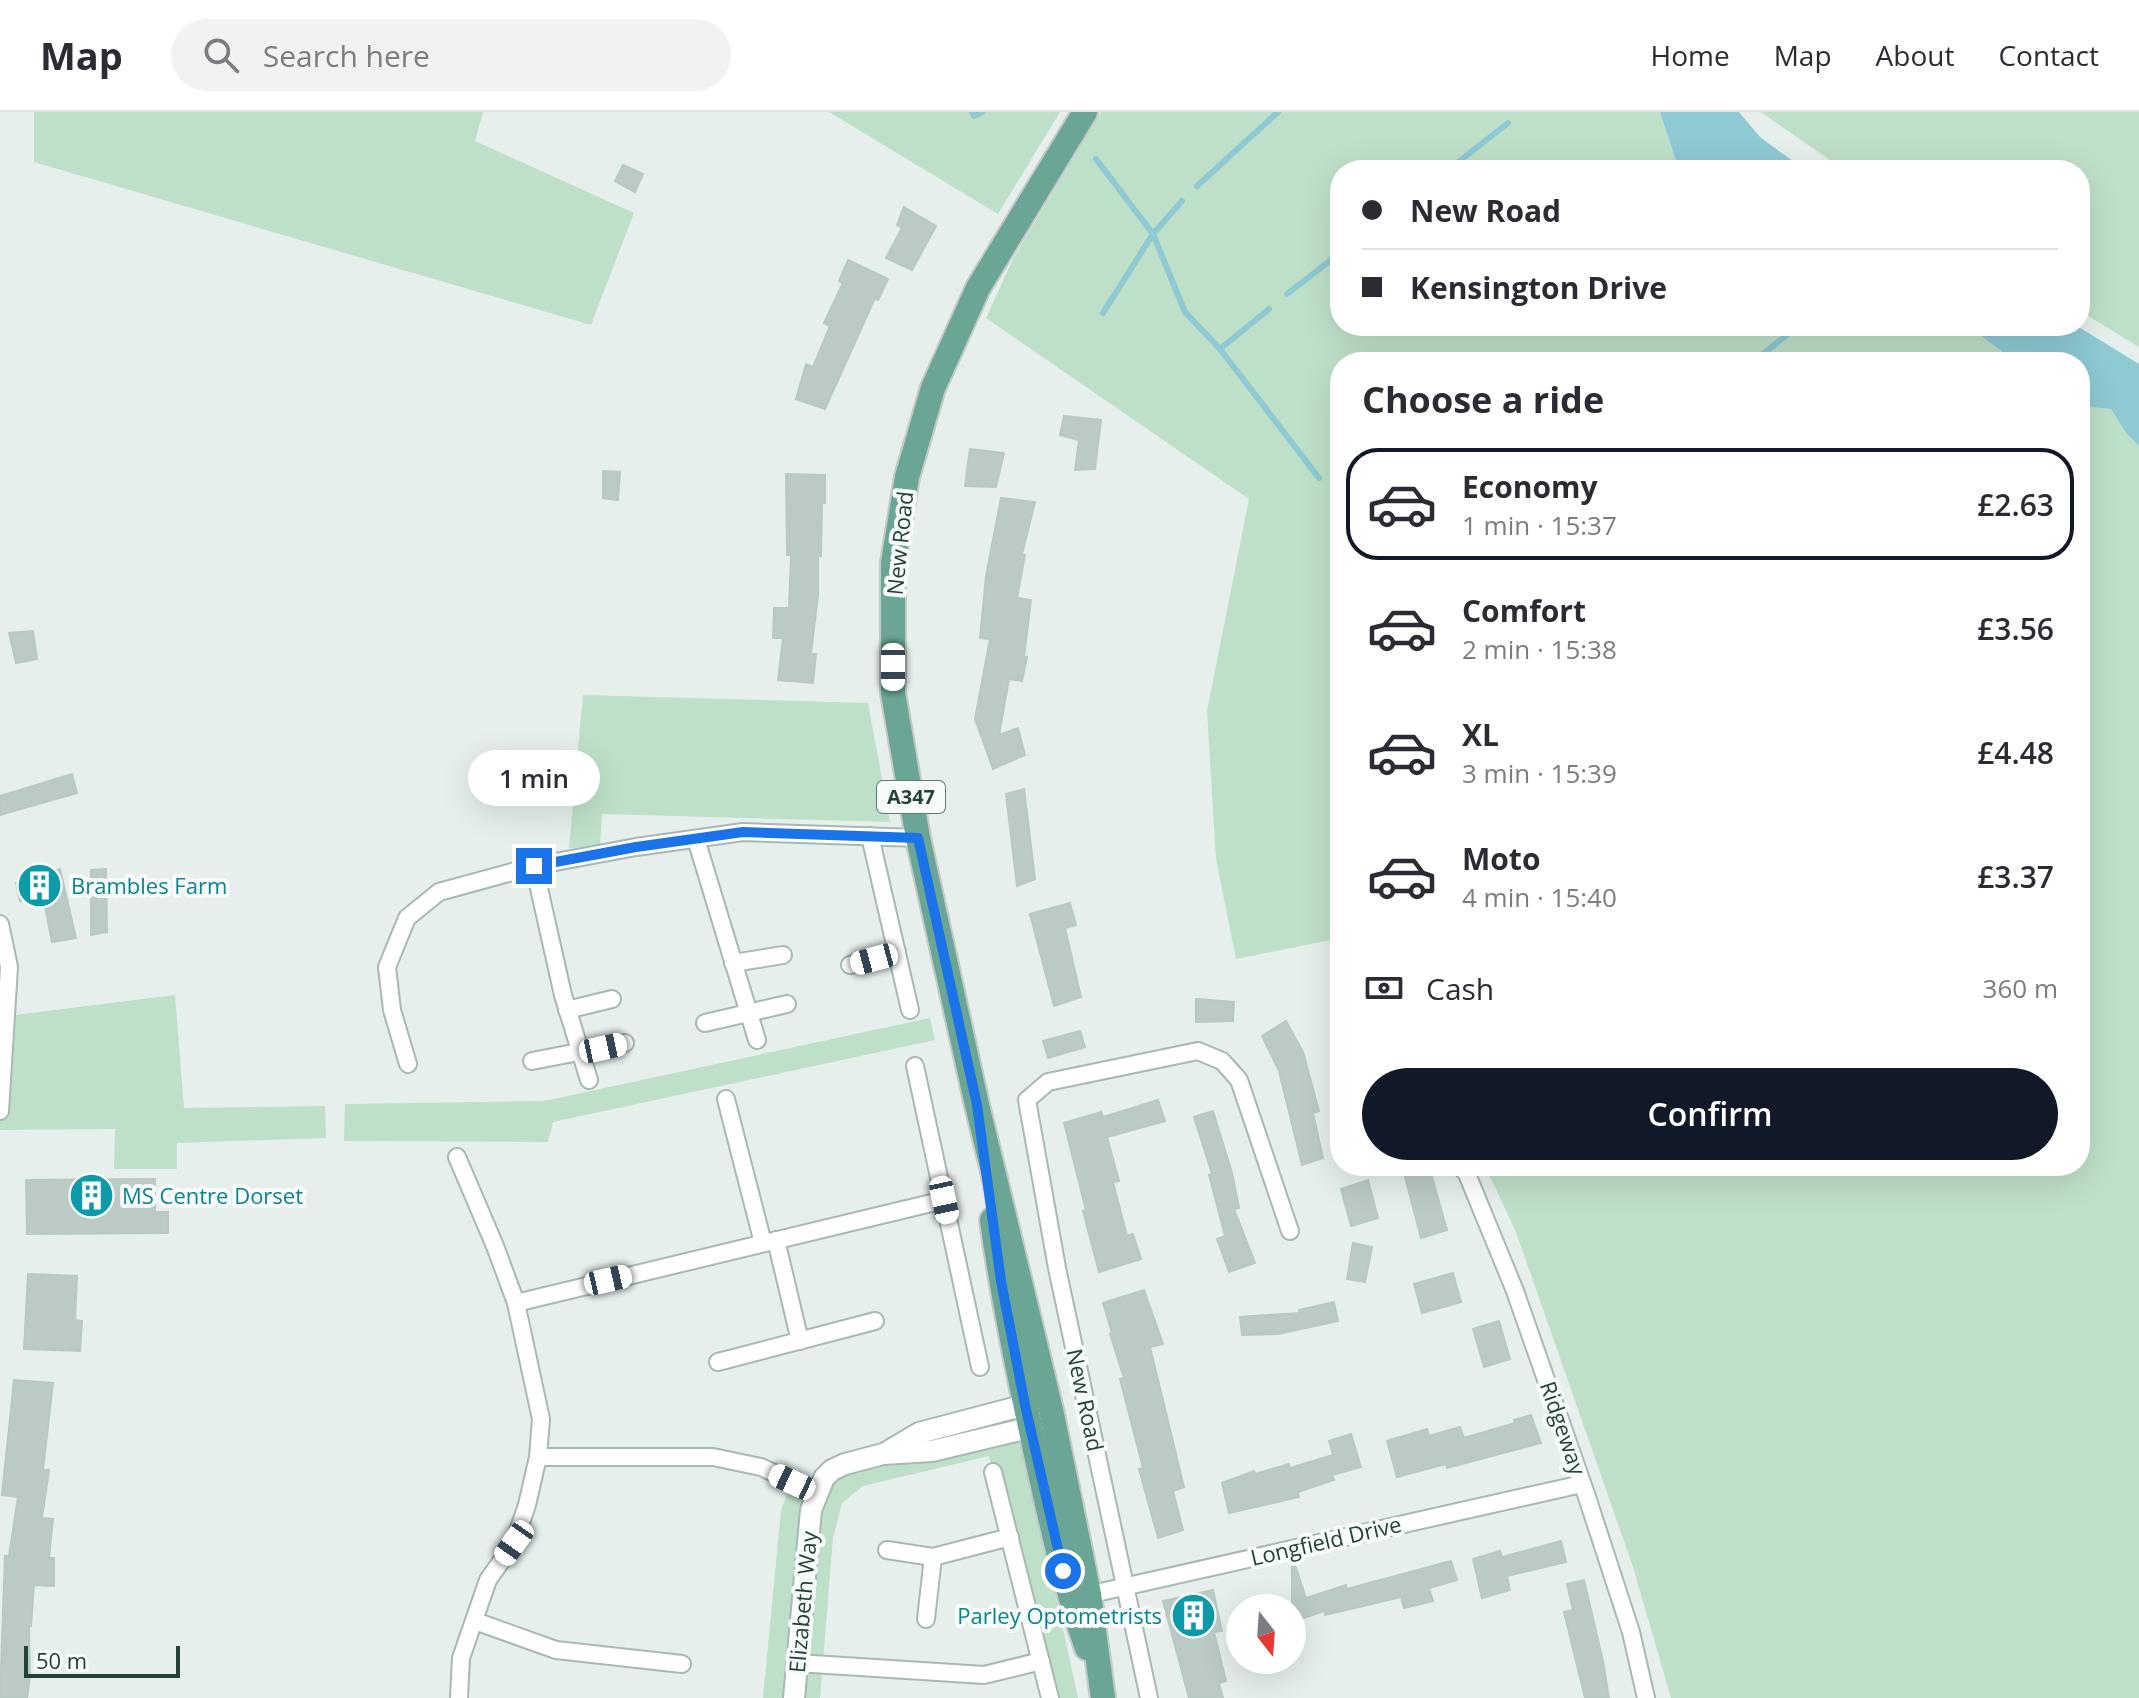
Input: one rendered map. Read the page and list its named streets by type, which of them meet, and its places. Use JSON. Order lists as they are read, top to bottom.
{
  "streets": {
    "main road": ["New Road", "A347"],
    "street": ["Ridgeway", "Longfield Drive", "Elizabeth Way"]
  },
  "crossings": [
    ["New Road", "Longfield Drive"],
    ["Ridgeway", "Longfield Drive"]
  ],
  "places": {
    "building": ["Brambles Farm", "MS Centre Dorset", "Parley Optometrists"]
  },
  "scale_bar": "50 m",
  "north": "bottom",
  "page": {
    "header": "Map",
    "search": "Search here",
    "nav": [
      "Home",
      "Map",
      "About",
      "Contact"
    ],
    "banner": ["New Road", "Kensington Drive"],
    "heading": "Choose a ride",
    "list": [
      {
        "name": "Economy",
        "note": "1 min · 15:37",
        "value": "£2.63"
      },
      {
        "name": "Comfort",
        "note": "2 min · 15:38",
        "value": "£3.56"
      },
      {
        "name": "XL",
        "note": "3 min · 15:39",
        "value": "£4.48"
      },
      {
        "name": "Moto",
        "note": "4 min · 15:40",
        "value": "£3.37"
      }
    ],
    "bubble": "1 min",
    "pay": ["Cash", "360 m"],
    "buttons": "Confirm",
    "scale": "50 m"
  }
}
